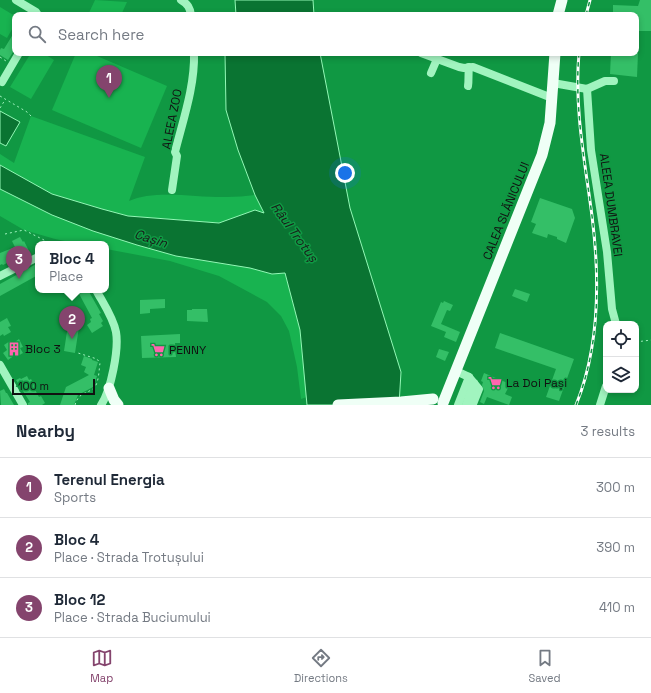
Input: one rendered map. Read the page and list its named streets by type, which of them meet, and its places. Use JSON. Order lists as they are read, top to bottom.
{
  "streets": {
    "main road": ["CALEA SLĂNICULUI"],
    "street": ["ALEEA ZOO", "ALEEA DUMBRAVEI"]
  },
  "water": ["Râul Trotuș", "Cașin"],
  "places": {
    "building": ["Bloc 3"],
    "supermarket": ["PENNY", "La Doi Pași"]
  },
  "scale_bar": "100 m",
  "page": {
    "search": "Search here",
    "pins": ["1", "3", "2"],
    "popup": ["Bloc 4", "Place"],
    "scale": "100 m",
    "heading": ["Nearby", "3 results"],
    "list": [
      {
        "mark": "1",
        "name": "Terenul Energia",
        "note": "Sports",
        "value": "300 m"
      },
      {
        "mark": "2",
        "name": "Bloc 4",
        "note": "Place · Strada Trotușului",
        "value": "390 m"
      },
      {
        "mark": "3",
        "name": "Bloc 12",
        "note": "Place · Strada Buciumului",
        "value": "410 m"
      }
    ],
    "nav": ["Map", "Directions", "Saved"]
  }
}
